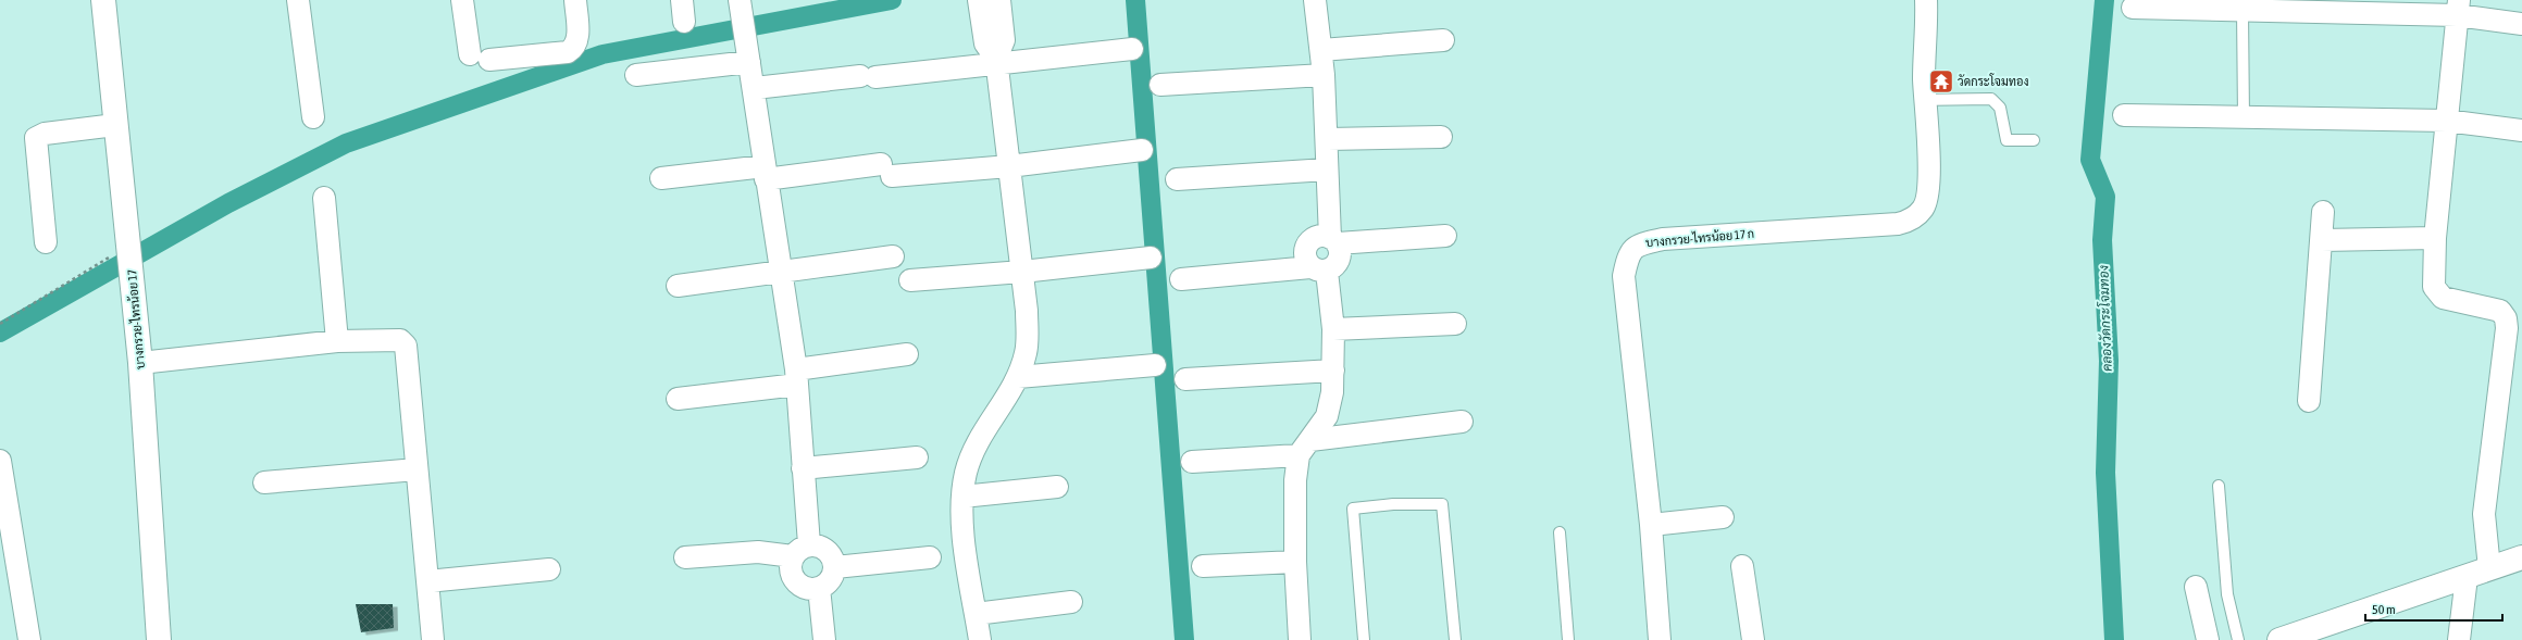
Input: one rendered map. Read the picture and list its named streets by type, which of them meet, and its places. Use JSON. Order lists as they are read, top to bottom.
{
  "streets": {
    "street": ["บางกรวย-ไทรน้อย 17 ก", "บางกรวย-ไทรน้อย 17"]
  },
  "water": ["คลองวัดกระโจมทอง"],
  "places": {
    "temple": ["วัดกระโจมทอง"]
  },
  "scale_bar": "50 m"
}
